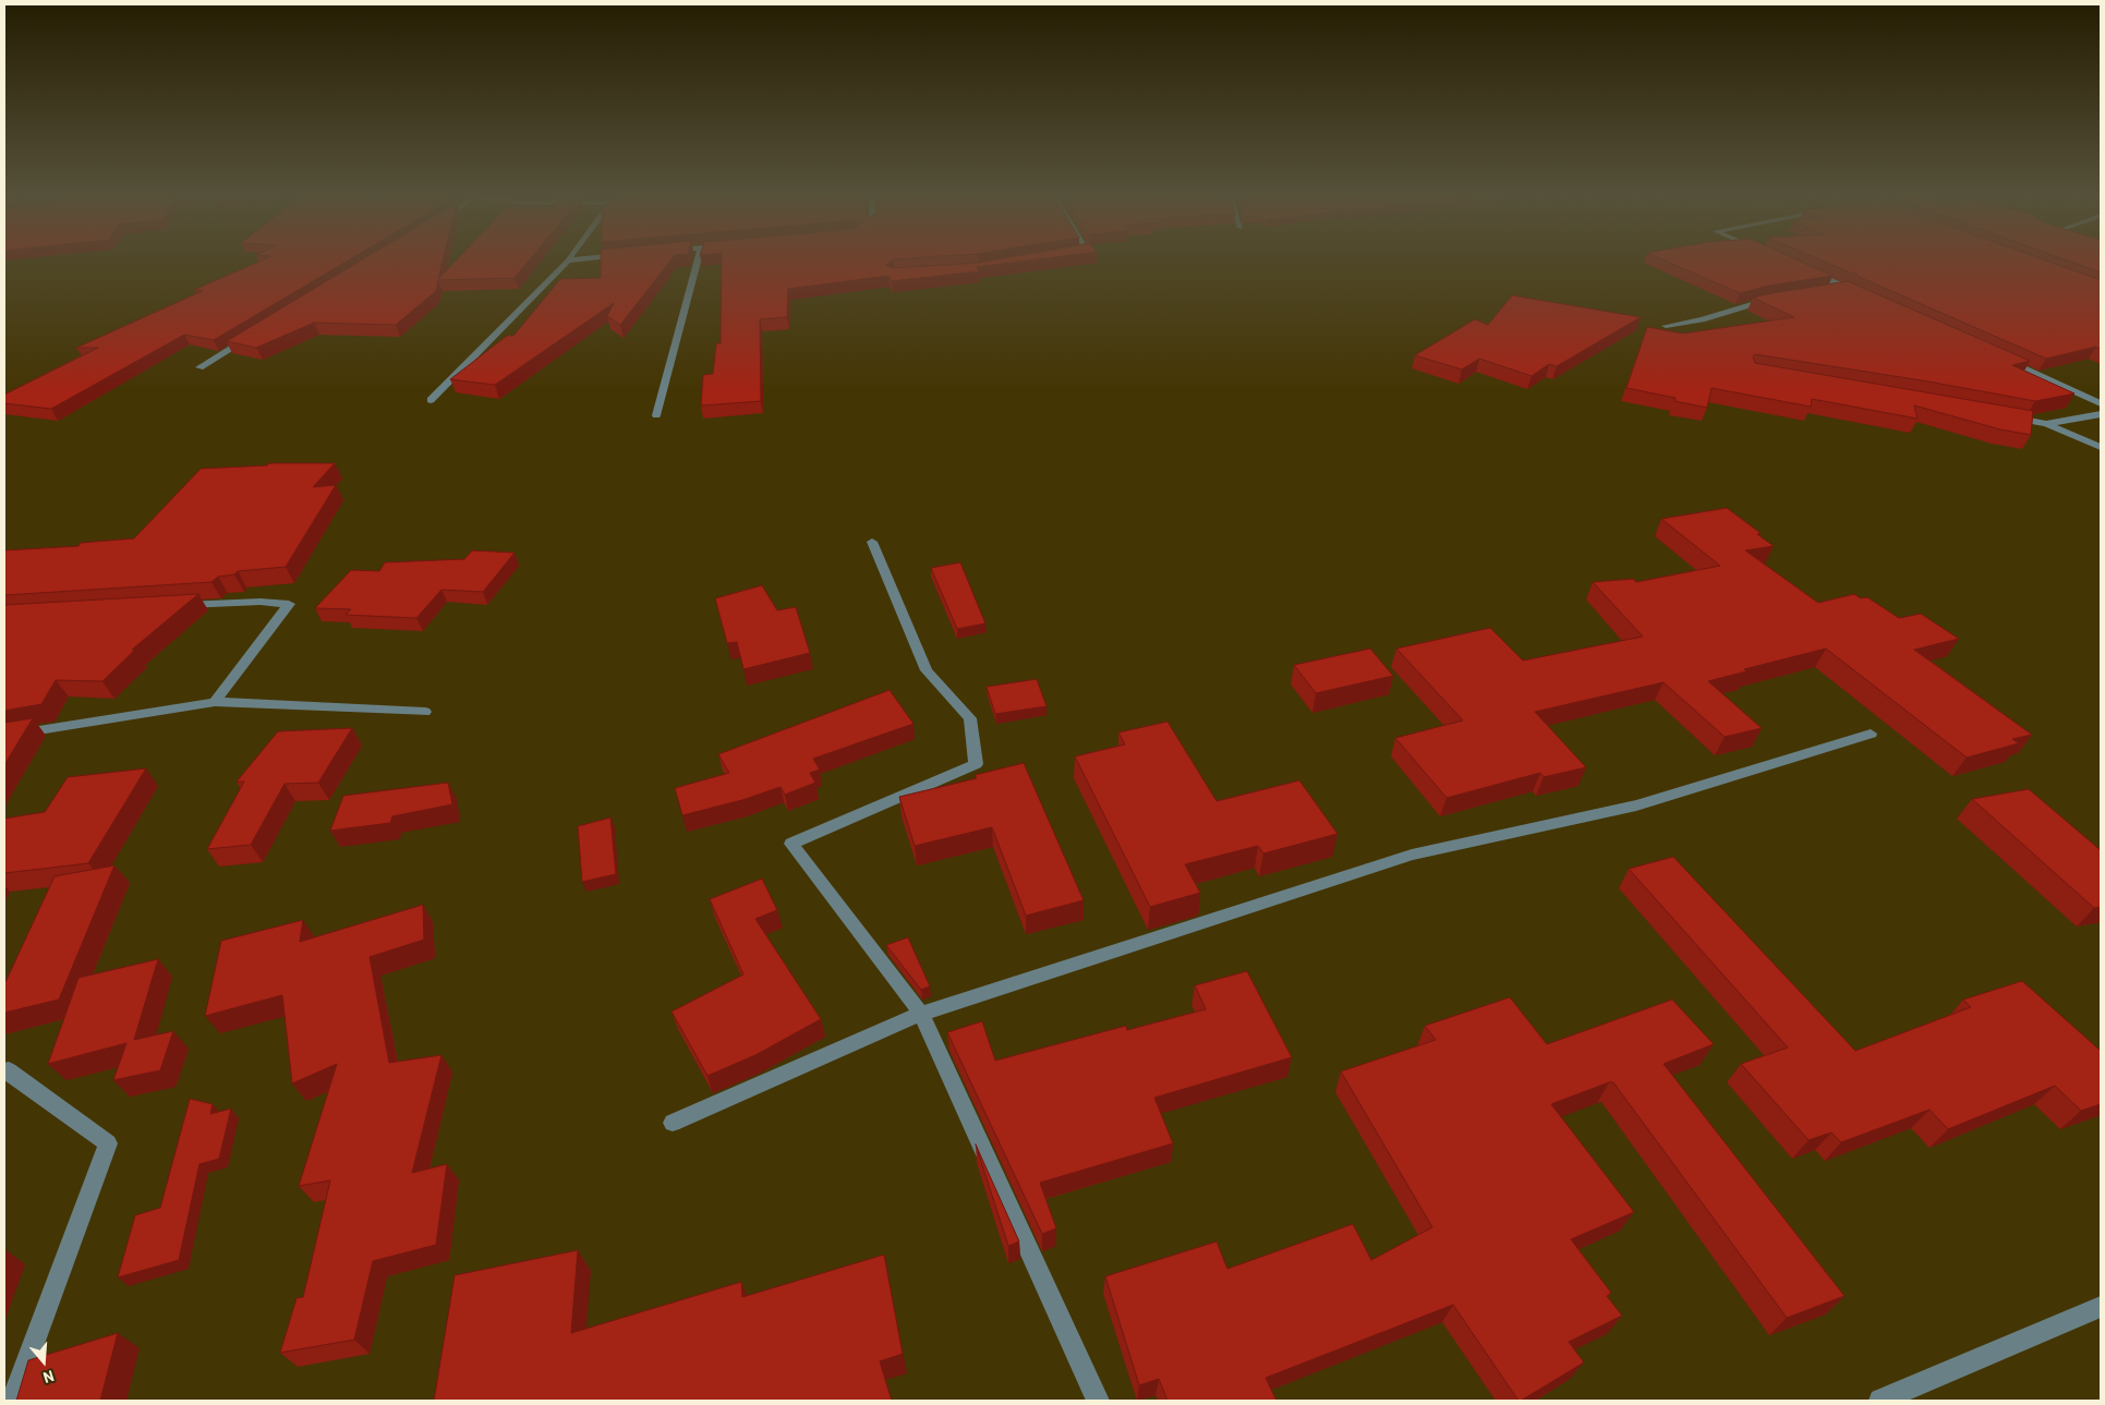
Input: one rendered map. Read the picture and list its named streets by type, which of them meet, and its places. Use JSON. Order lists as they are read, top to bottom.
{
  "north": "bottom"
}
